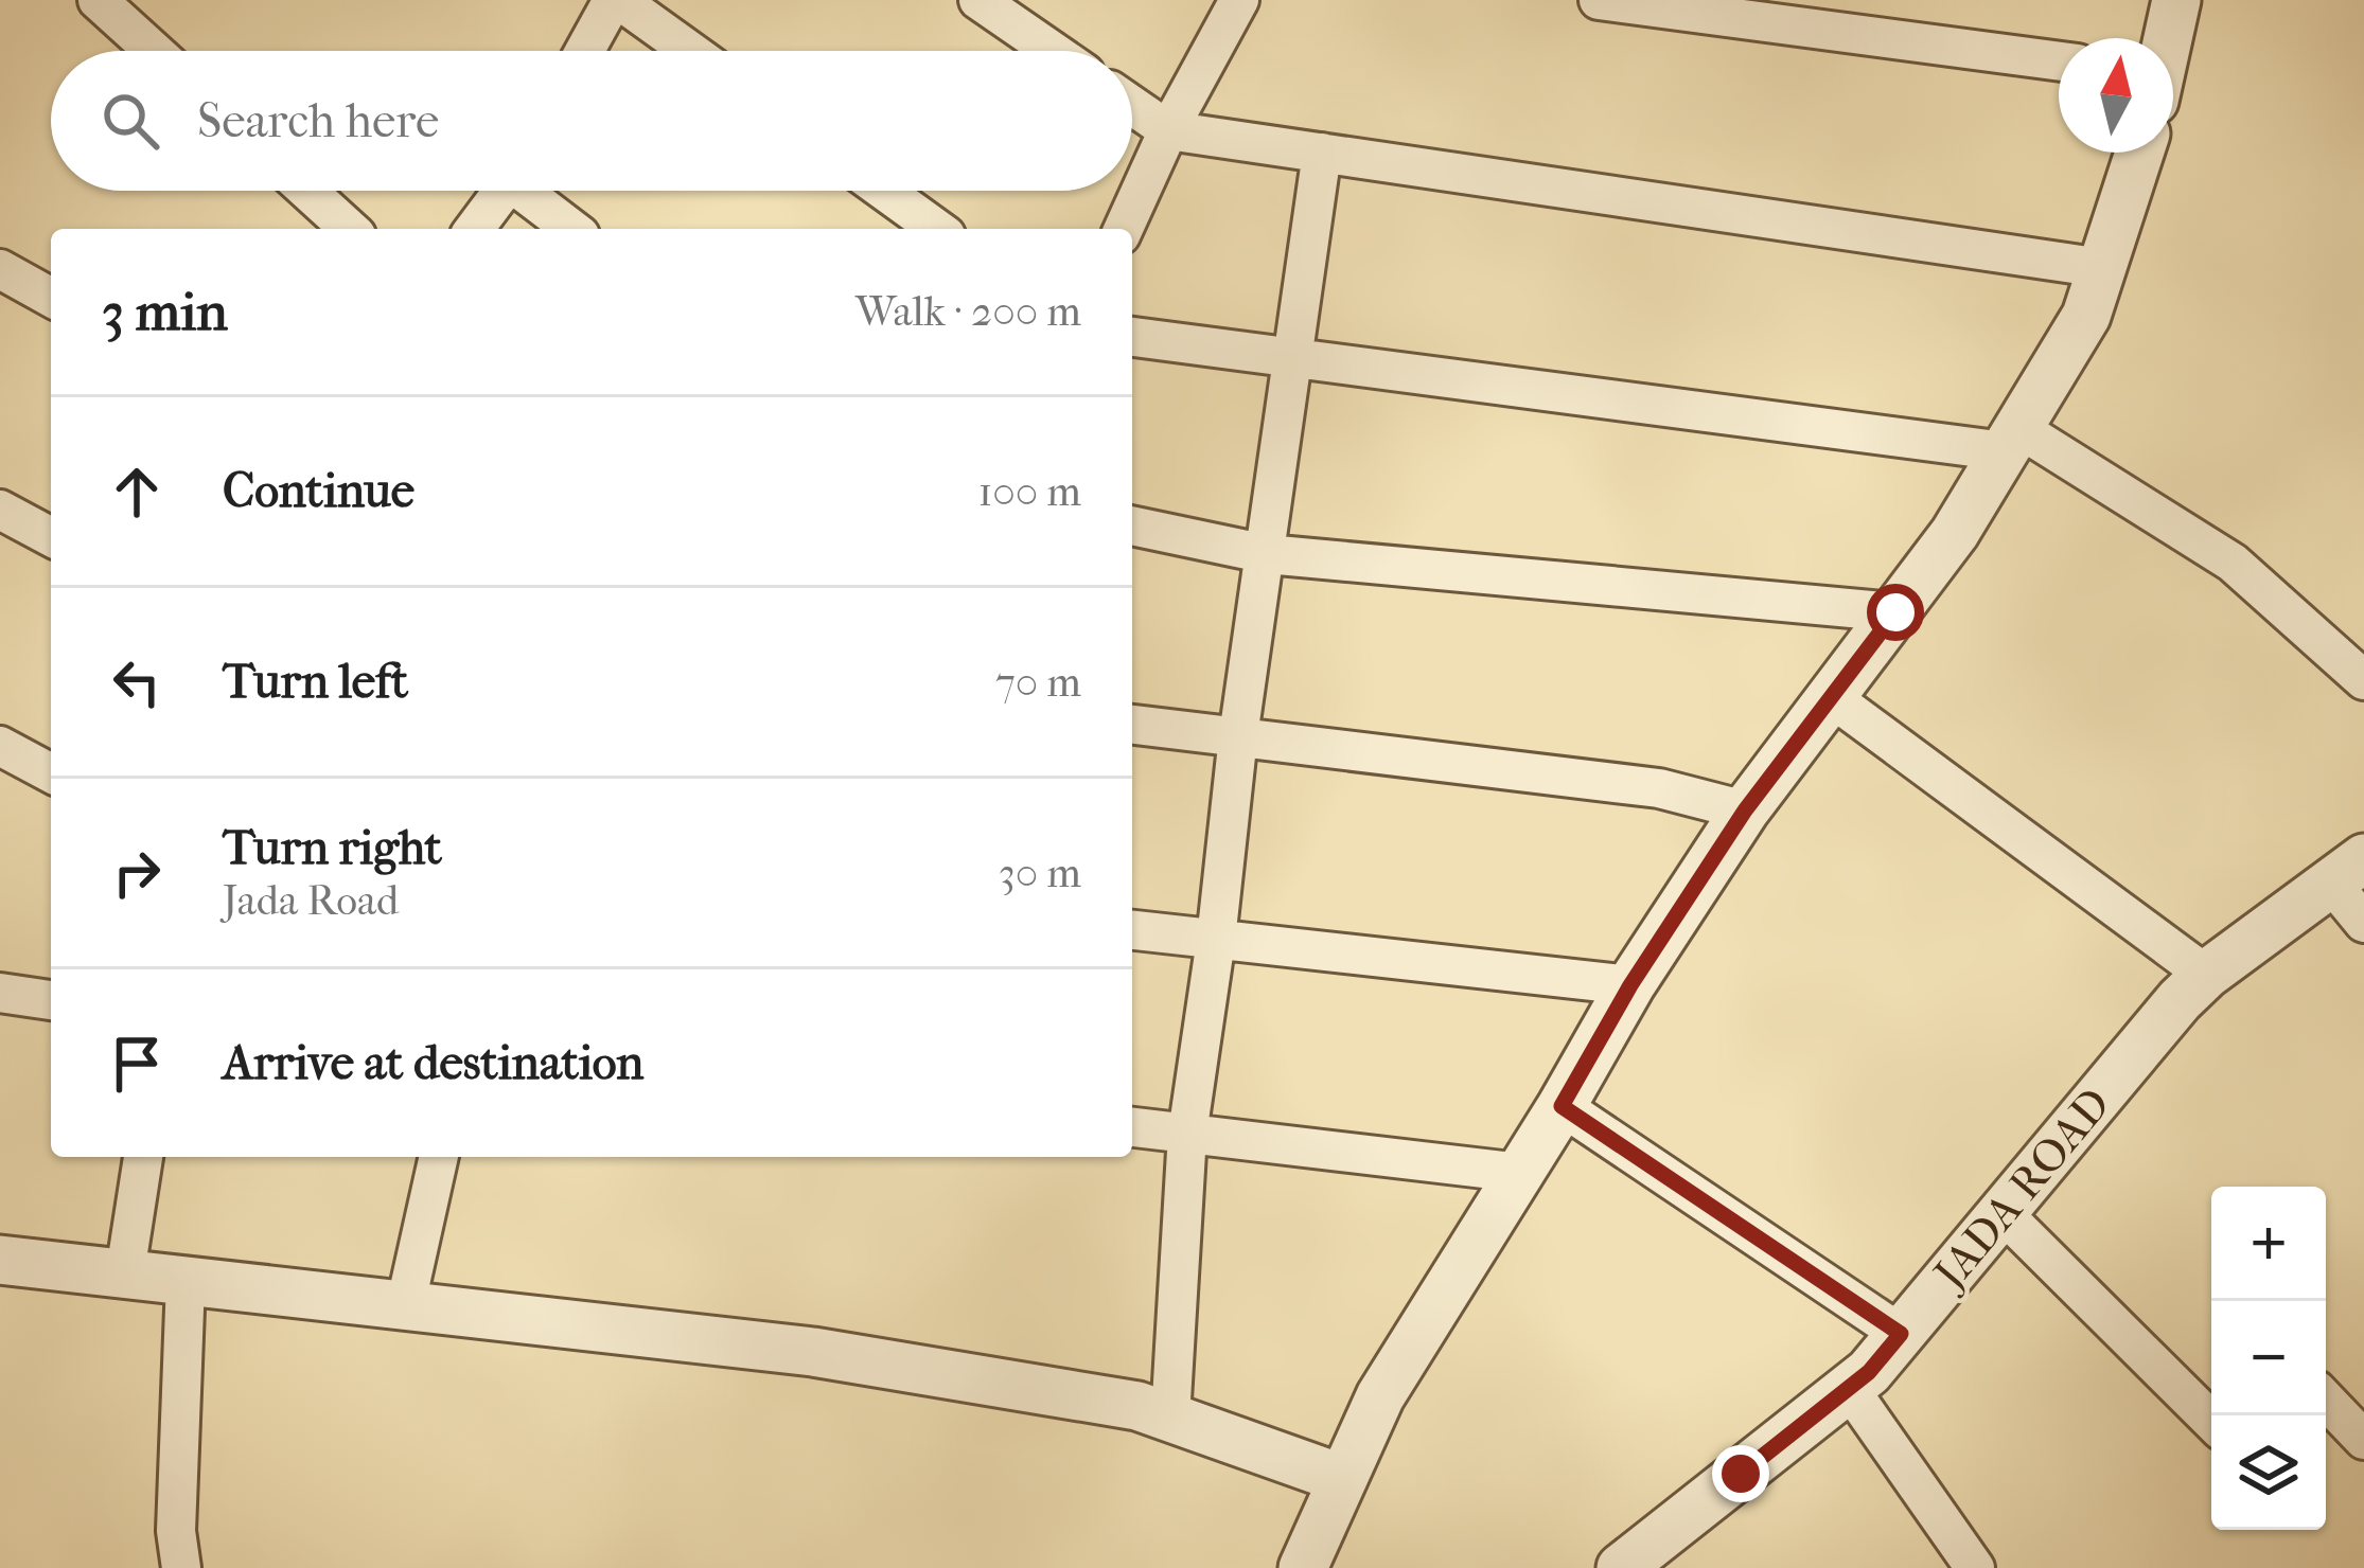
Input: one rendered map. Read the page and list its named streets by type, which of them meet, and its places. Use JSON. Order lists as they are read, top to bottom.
{
  "streets": {
    "street": ["JADA ROAD"]
  },
  "north": "top",
  "page": {
    "search": "Search here",
    "heading": ["3 min", "Walk · 200 m"],
    "list": [
      ["Continue", "100 m"],
      ["Turn left", "70 m"],
      ["Turn right", "Jada Road", "30 m"],
      "Arrive at destination"
    ],
    "map_buttons": ["+", "−"]
  }
}
